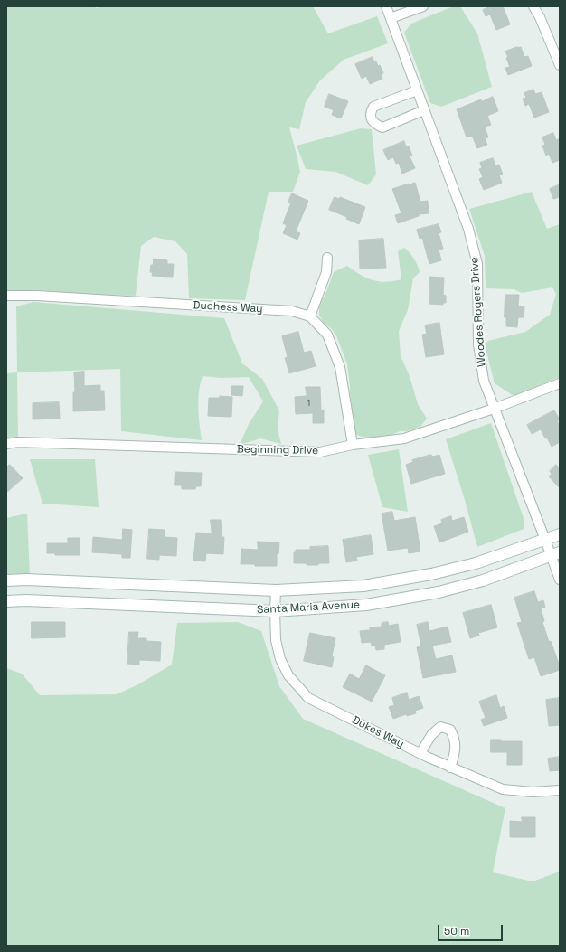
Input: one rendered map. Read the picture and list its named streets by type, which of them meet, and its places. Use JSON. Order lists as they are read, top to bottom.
{
  "streets": {
    "street": [
      "Duchess Way",
      "Woodes Rogers Drive",
      "Beginning Drive",
      "Santa Maria Avenue",
      "Dukes Way"
    ]
  },
  "crossings": [
    ["Duchess Way", "Beginning Drive"],
    ["Woodes Rogers Drive", "Beginning Drive"],
    ["Woodes Rogers Drive", "Santa Maria Avenue"],
    ["Santa Maria Avenue", "Dukes Way"]
  ],
  "house_numbers": ["1"],
  "scale_bar": "50 m"
}
